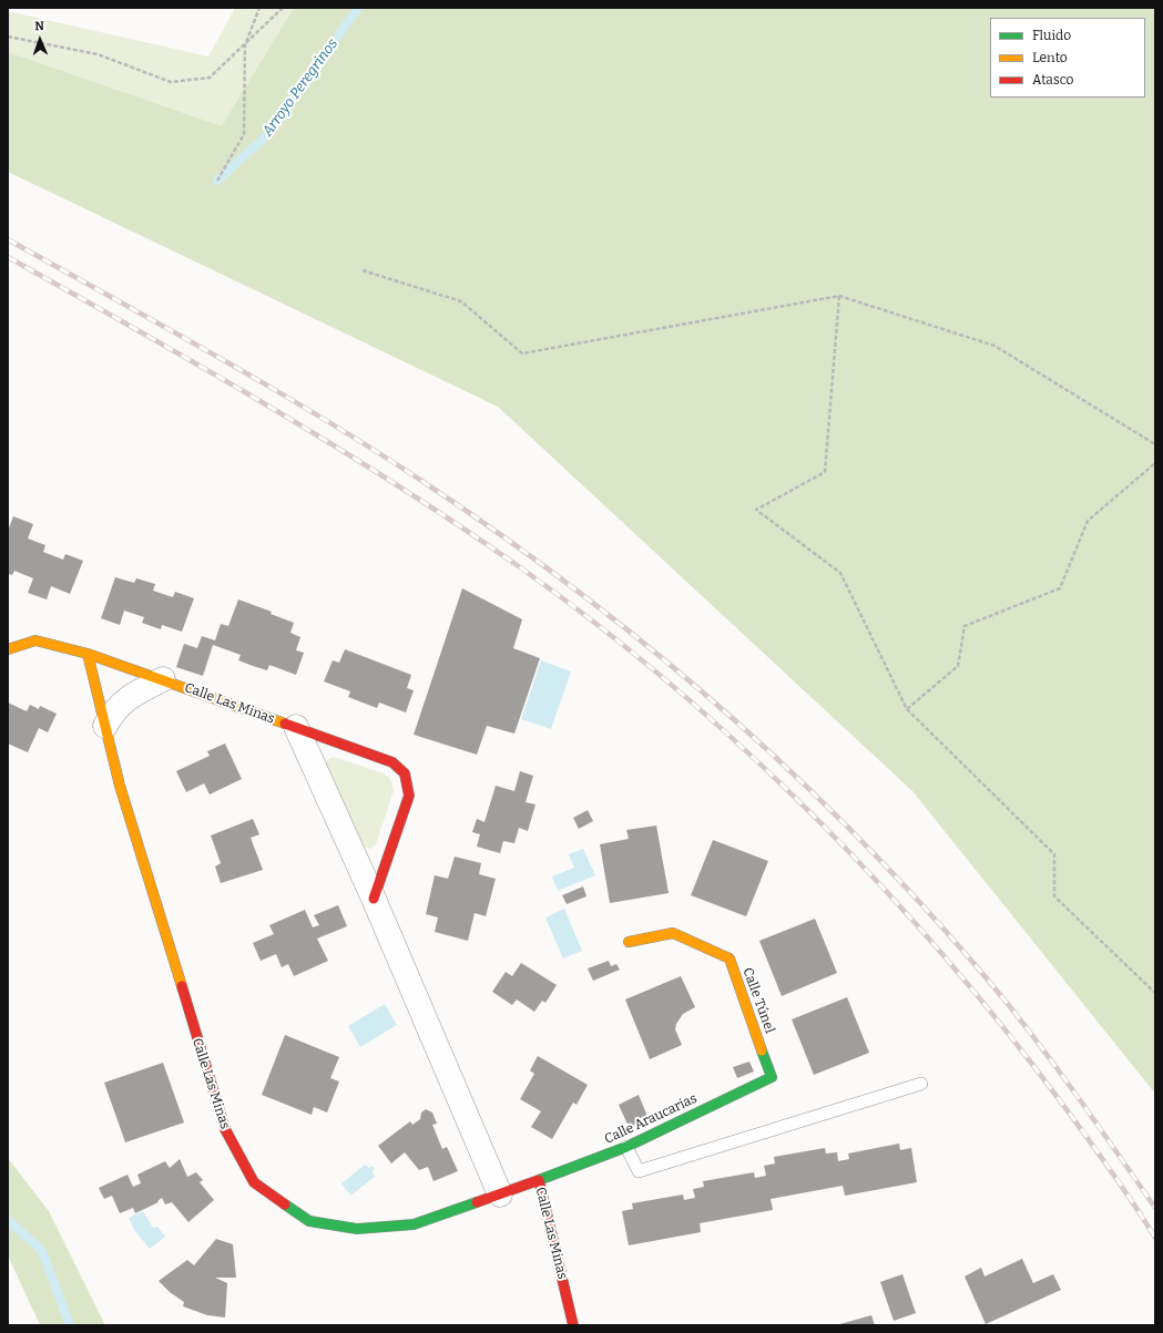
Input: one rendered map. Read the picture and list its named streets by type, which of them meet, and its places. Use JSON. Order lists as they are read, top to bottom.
{
  "streets": {
    "street": ["Calle Las Minas", "Calle Túnel", "Calle Araucarias"]
  },
  "crossings": [
    ["Calle Las Minas", "Calle Araucarias"],
    ["Calle Túnel", "Calle Araucarias"]
  ],
  "water": ["Arroyo Peregrinos"],
  "legend": ["Fluido", "Lento", "Atasco"],
  "north": "top"
}
